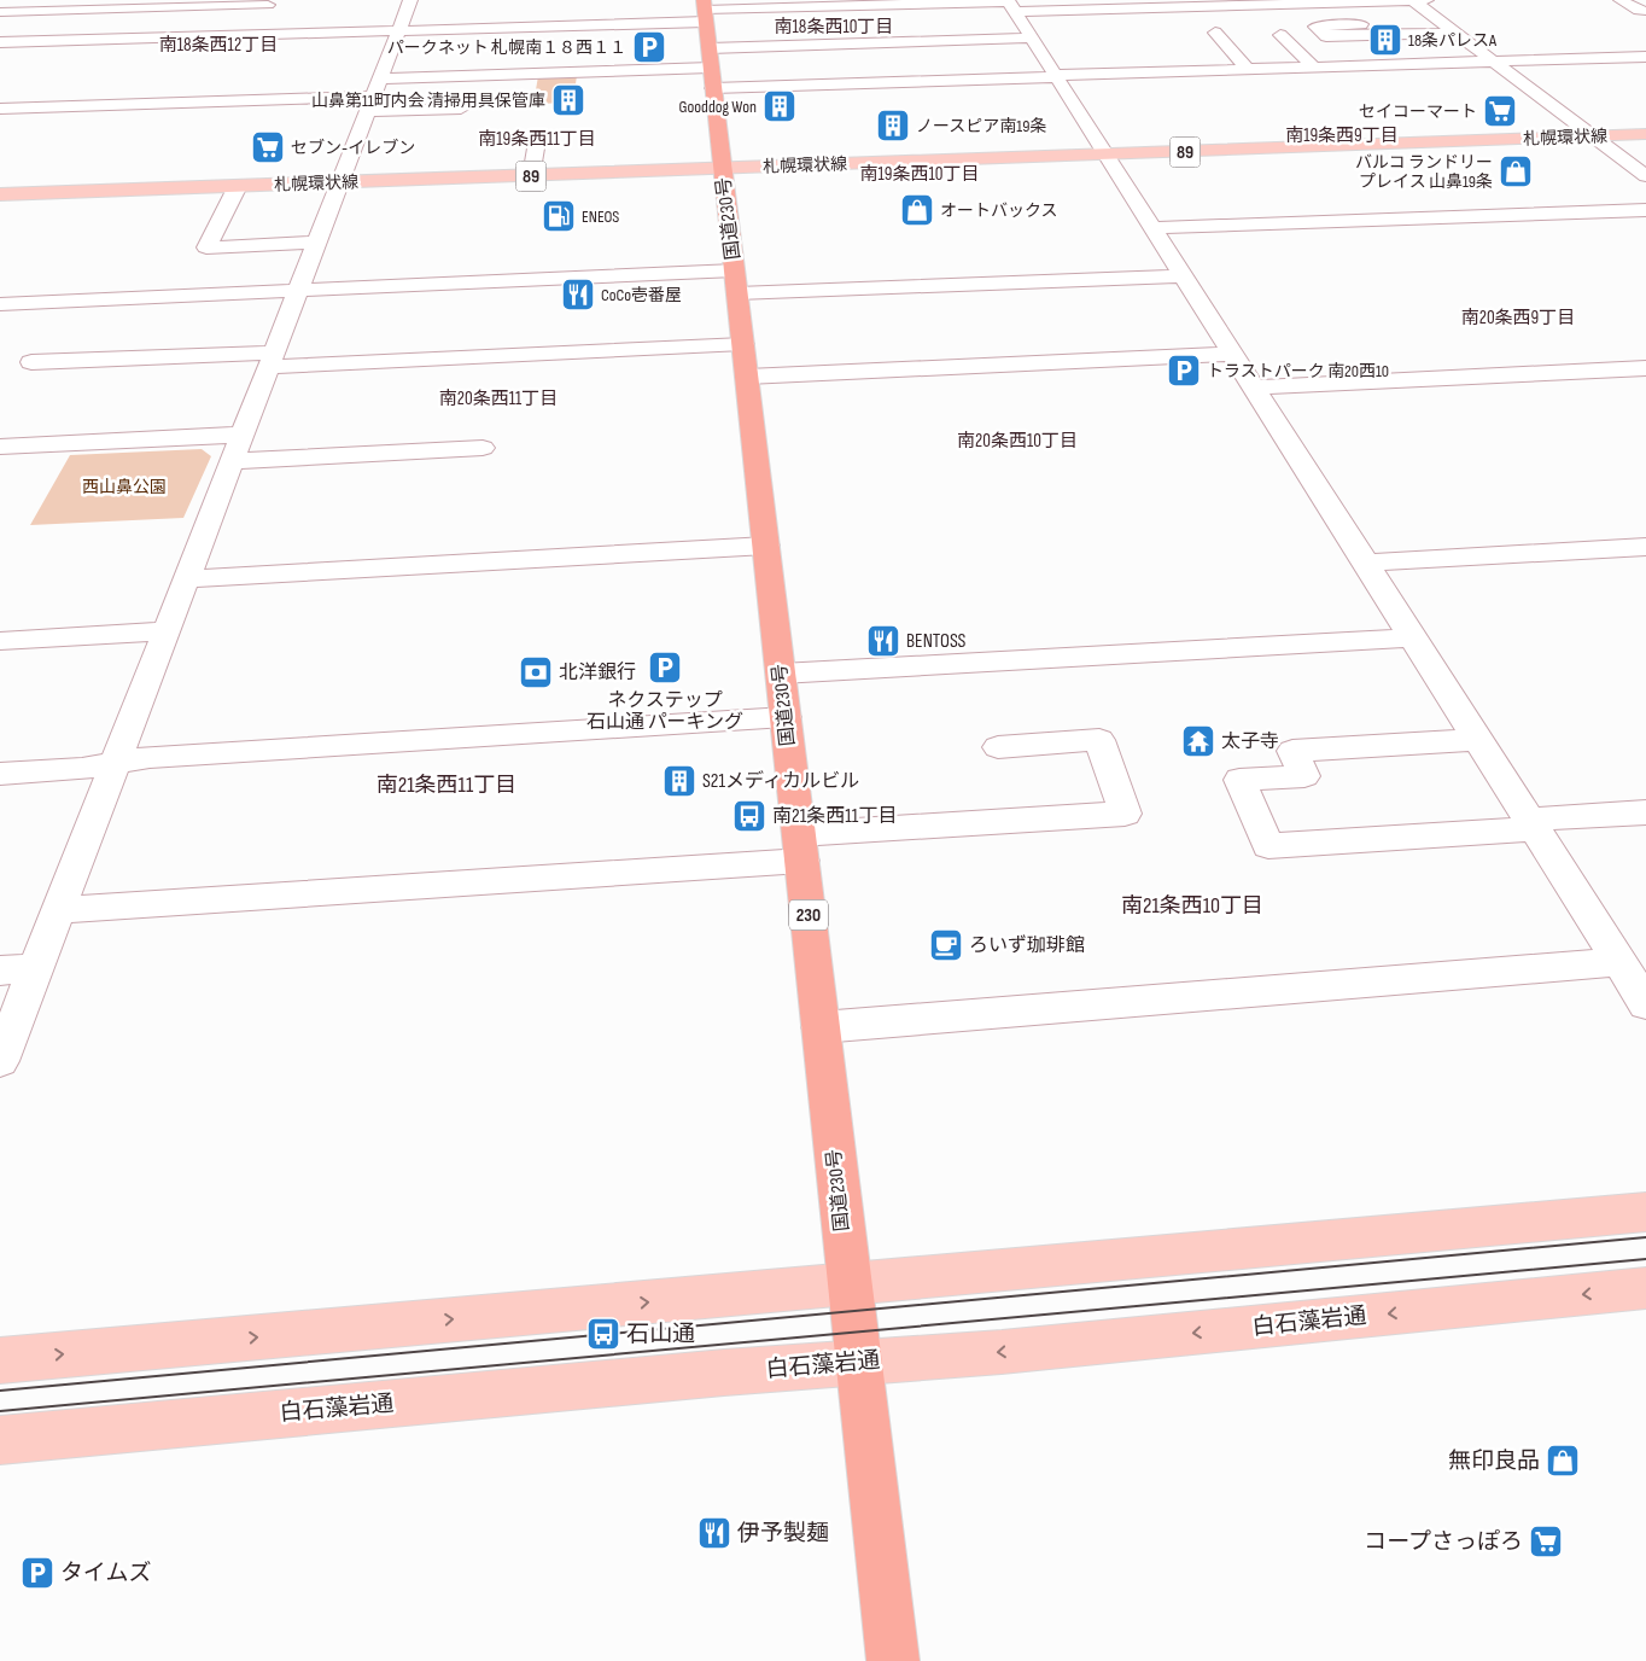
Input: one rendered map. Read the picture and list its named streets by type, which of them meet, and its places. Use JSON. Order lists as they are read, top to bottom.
{
  "streets": {
    "highway": ["国道230号", "230"],
    "main road": ["札幌環状線", "89", "白石藻岩通"]
  },
  "crossings": [
    ["札幌環状線", "国道230号"],
    ["国道230号", "白石藻岩通"]
  ],
  "districts": [
    "南18条西10丁目",
    "南18条西12丁目",
    "南19条西9丁目",
    "南19条西11丁目",
    "南19条西10丁目",
    "南20条西9丁目",
    "南20条西11丁目",
    "南20条西10丁目",
    "南21条西11丁目",
    "南21条西10丁目"
  ],
  "parks": ["西山鼻公園"],
  "places": {
    "building": [
      "18条パレスA",
      "山鼻第11町内会 清掃用具保管庫",
      "Gooddog Won",
      "ノースピア南19条",
      "S21メディカルビル"
    ],
    "parking": [
      "パークネット 札幌南１８西１１",
      "トラストパーク 南20西10",
      "ネクステップ 石山通 パーキング",
      "タイムズ"
    ],
    "supermarket": ["セイコーマート", "セブン-イレブン", "コープさっぽろ"],
    "shop": ["バルコ ランドリー プレイス 山鼻19条", "オートバックス", "無印良品"],
    "fuel station": ["ENEOS"],
    "restaurant": ["CoCo壱番屋", "BENTOSS", "伊予製麺"],
    "bank": ["北洋銀行"],
    "temple": ["太子寺"],
    "bus stop": ["南21条西11丁目", "石山通"],
    "cafe": ["ろいず珈琲館"]
  }
}
